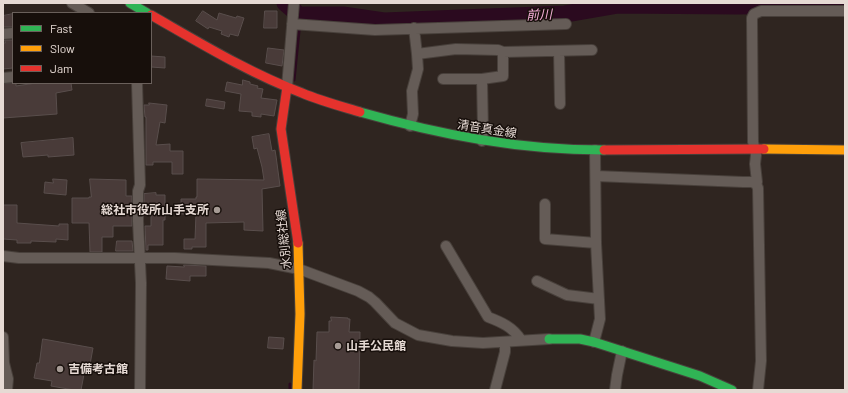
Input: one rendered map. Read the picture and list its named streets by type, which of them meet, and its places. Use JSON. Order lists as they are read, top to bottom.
{
  "streets": {
    "main road": ["清音真金線", "水別総社線"]
  },
  "crossings": [
    ["清音真金線", "水別総社線"]
  ],
  "water": ["前川"],
  "places": ["総社市役所山手支所", "山手公民館", "吉備考古館"],
  "legend": ["Fast", "Slow", "Jam"]
}
